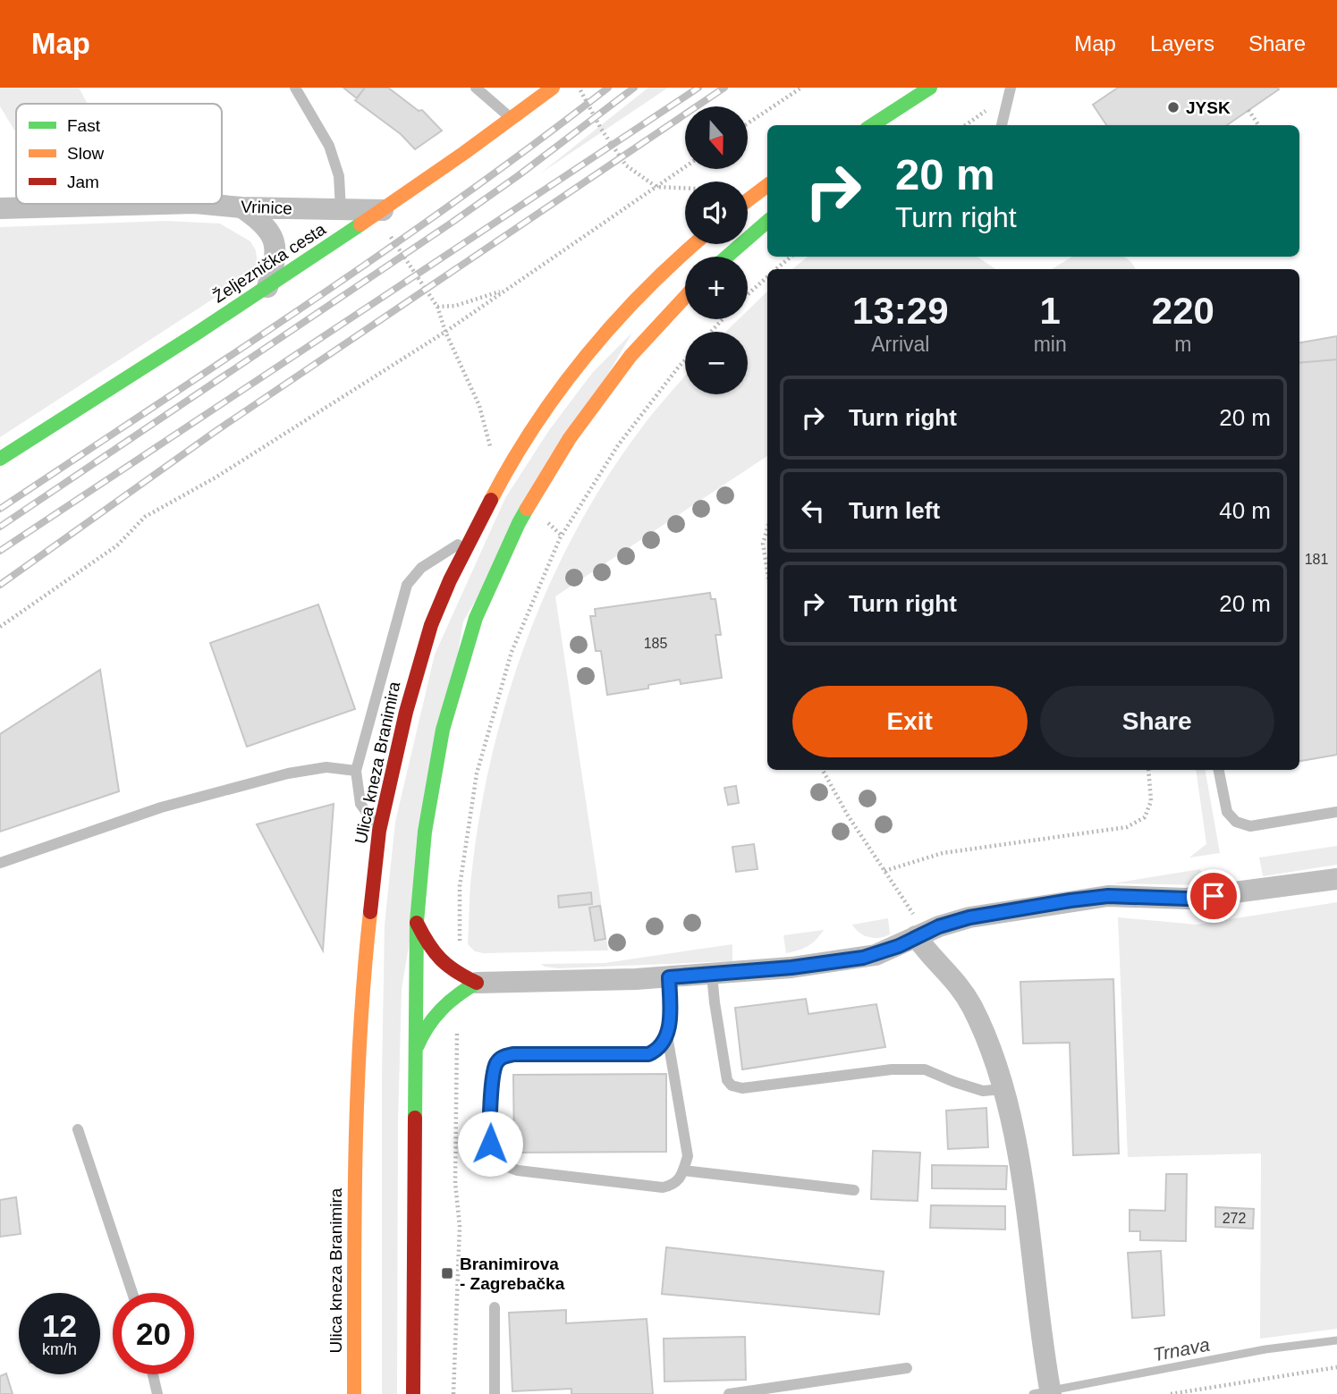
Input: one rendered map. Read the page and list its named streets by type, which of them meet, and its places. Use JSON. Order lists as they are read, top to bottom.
{
  "streets": {
    "main road": ["Željeznička cesta", "Ulica kneza Branimira"],
    "street": ["Vrinice"]
  },
  "crossings": [
    ["Vrinice", "Željeznička cesta"]
  ],
  "water": ["Trnava"],
  "places": {
    "other": ["JYSK"],
    "transit": ["Branimirova - Zagrebačka"]
  },
  "house_numbers": ["181", "185", "272"],
  "legend": ["Fast", "Slow", "Jam"],
  "north": "bottom",
  "page": {
    "header": "Map",
    "nav": ["Map", "Layers", "Share"],
    "map_buttons": ["+", "−"],
    "turn": ["20 m", "Turn right"],
    "eta": [
      "13:29",
      "Arrival",
      "1",
      "min",
      "220",
      "m"
    ],
    "list": [
      {
        "name": "Turn right",
        "value": "20 m"
      },
      {
        "name": "Turn left",
        "value": "40 m"
      },
      {
        "name": "Turn right",
        "value": "20 m"
      }
    ],
    "buttons": ["Exit", "Share"],
    "speed": "12 km/h",
    "limit": "20"
  }
}
